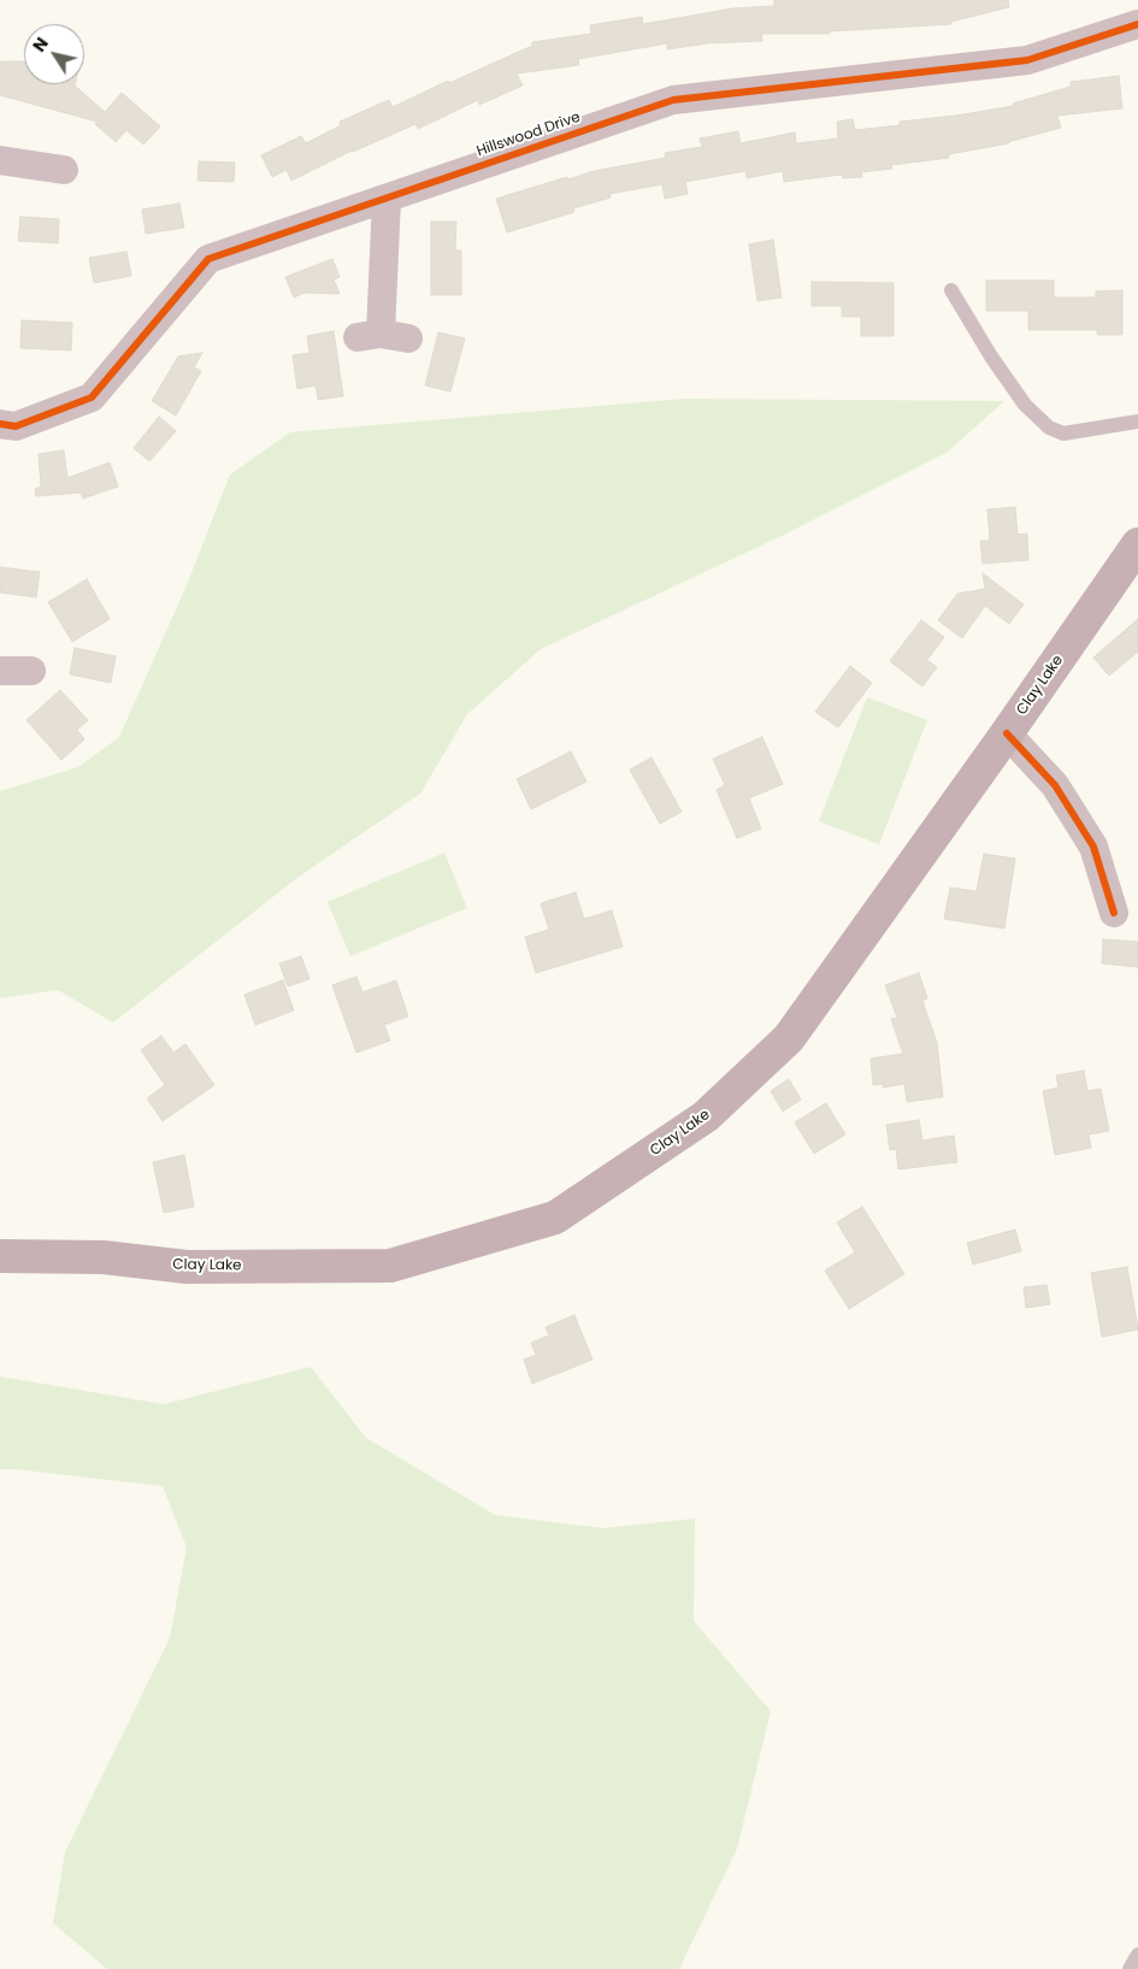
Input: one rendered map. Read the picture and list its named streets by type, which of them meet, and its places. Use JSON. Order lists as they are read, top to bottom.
{
  "streets": {
    "main road": ["Clay Lake"],
    "street": ["Hillswood Drive"]
  },
  "north": "top left"
}
